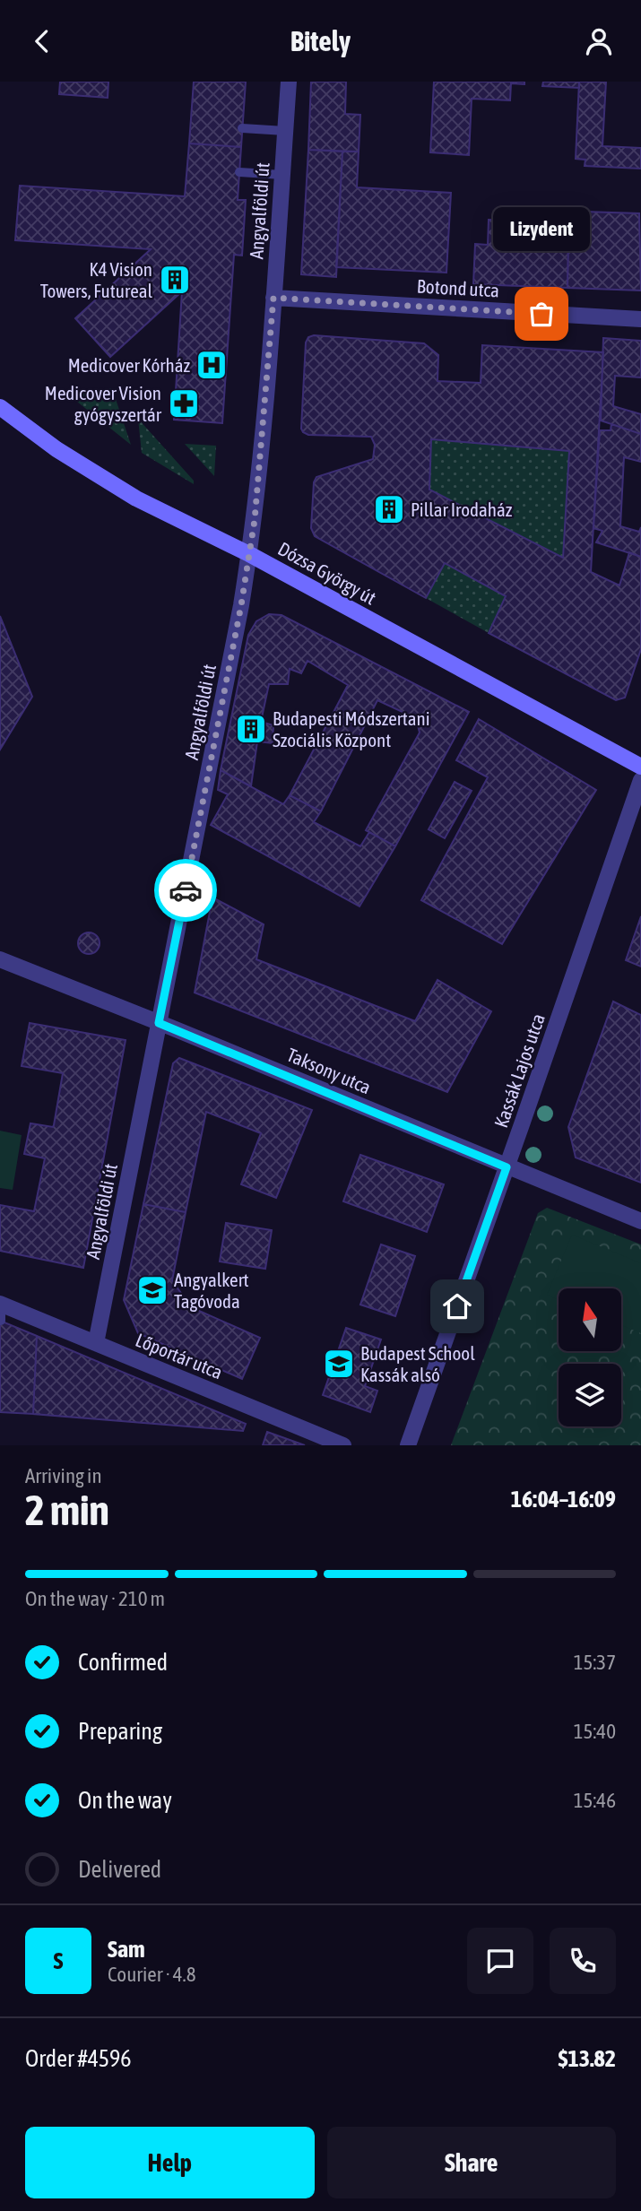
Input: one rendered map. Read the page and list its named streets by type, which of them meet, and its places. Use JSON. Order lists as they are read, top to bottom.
{
  "streets": {
    "main road": ["Dózsa György út"],
    "street": [
      "Angyalföldi út",
      "Botond utca",
      "Taksony utca",
      "Kassák Lajos utca",
      "Lőportár utca"
    ]
  },
  "crossings": [
    ["Angyalföldi út", "Botond utca"],
    ["Angyalföldi út", "Dózsa György út"],
    ["Angyalföldi út", "Taksony utca"],
    ["Angyalföldi út", "Lőportár utca"],
    ["Taksony utca", "Kassák Lajos utca"]
  ],
  "places": {
    "building": ["K4 Vision Towers, Futureal", "Pillar Irodaház", "Budapesti Módszertani Szociális Központ"],
    "other": ["Lizydent"],
    "hospital": ["Medicover Kórház"],
    "pharmacy": ["Medicover Vision gyógyszertár"],
    "school or university": ["Angyalkert Tagóvoda", "Budapest School Kassák alsó"]
  },
  "north": "top",
  "page": {
    "header": "Bitely",
    "bubble": "Lizydent",
    "heading": ["2 min", "Arriving in", "16:04–16:09"],
    "panel": [
      "Sam",
      "Courier · 4.8",
      "Order #4596",
      "$13.82"
    ],
    "bar": "On the way · 210 m",
    "list": [
      ["Confirmed", "15:37"],
      ["Preparing", "15:40"],
      ["On the way", "15:46"],
      "Delivered"
    ],
    "round": "S",
    "buttons": ["Help", "Share"]
  }
}
